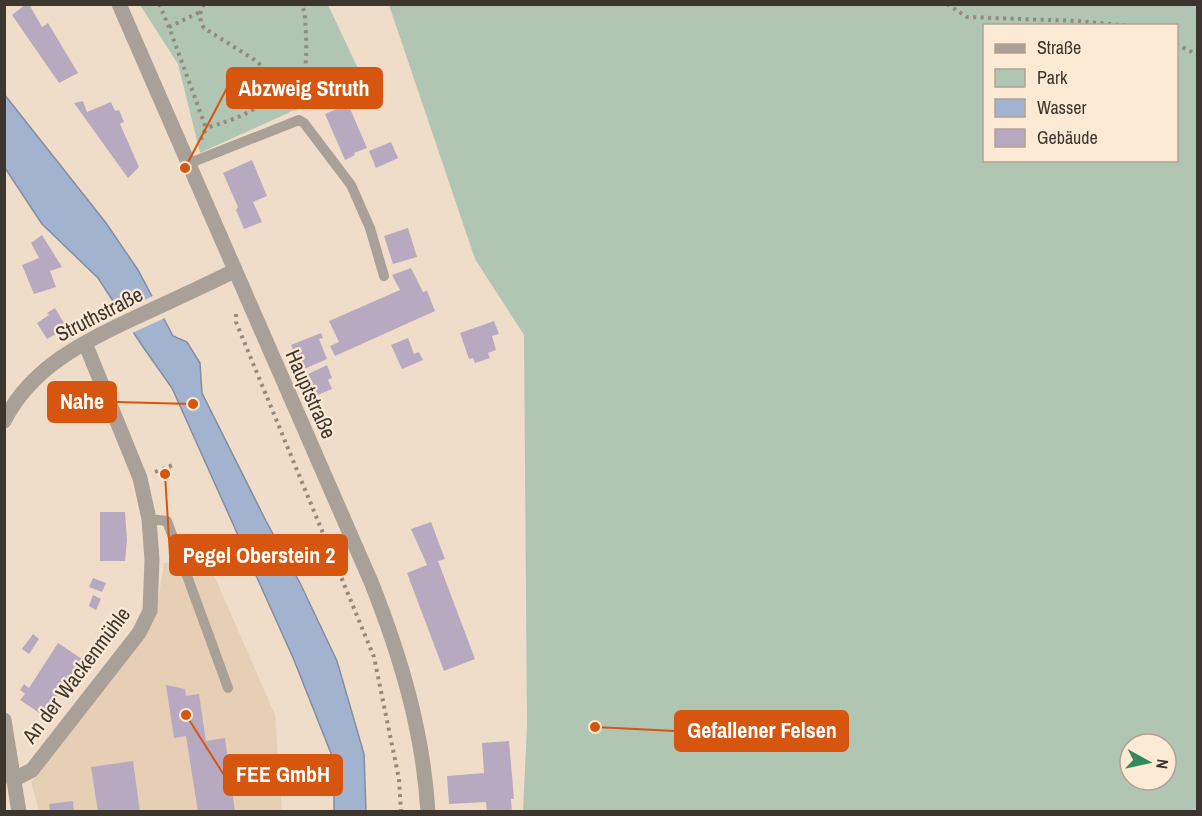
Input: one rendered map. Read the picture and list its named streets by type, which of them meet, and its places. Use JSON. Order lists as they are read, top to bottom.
{
  "streets": {
    "street": ["Struthstraße", "Hauptstraße", "An der Wackenmühle"]
  },
  "crossings": [
    ["Struthstraße", "Hauptstraße"],
    ["Struthstraße", "An der Wackenmühle"]
  ],
  "places": [
    "Abzweig Struth",
    "Nahe",
    "Pegel Oberstein 2",
    "FEE GmbH",
    "Gefallener Felsen"
  ],
  "legend": [
    "Straße",
    "Park",
    "Wasser",
    "Gebäude"
  ],
  "north": "right"
}
